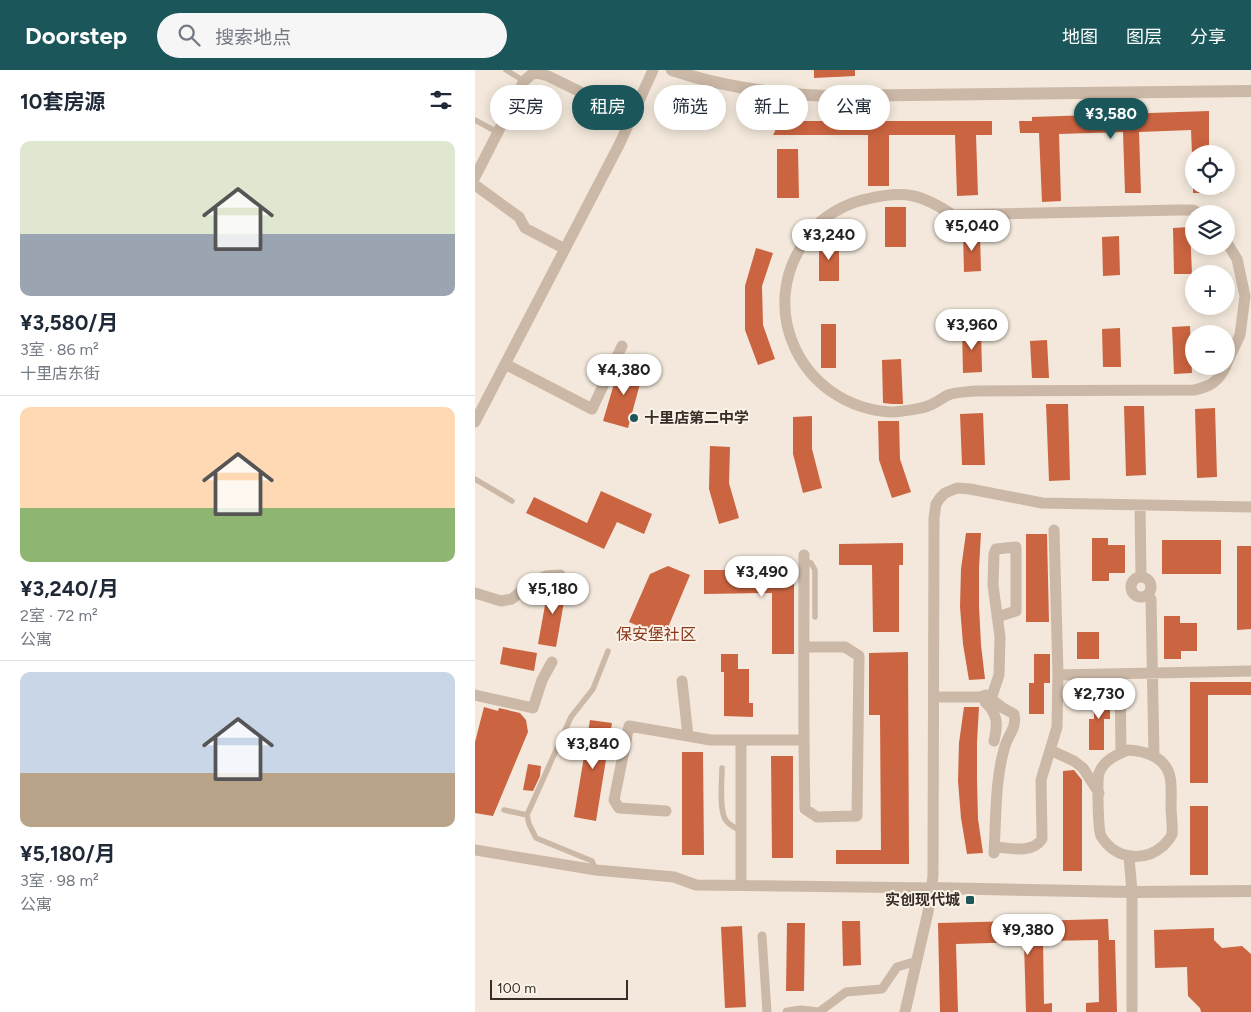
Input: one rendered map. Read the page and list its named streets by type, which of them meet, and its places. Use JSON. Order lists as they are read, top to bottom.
{
  "districts": ["保安堡社区"],
  "places": {
    "other": ["十里店第二中学"],
    "transit": ["实创现代城"]
  },
  "scale_bar": "100 m",
  "page": {
    "header": "Doorstep",
    "search": "搜索地点",
    "nav": ["地图", "图层", "分享"],
    "heading": "10套房源",
    "chip": [
      "买房",
      "租房",
      "筛选",
      "新上",
      "公寓"
    ],
    "price": [
      "¥3,580",
      "¥5,040",
      "¥3,240",
      "¥3,960",
      "¥4,380",
      "¥3,490",
      "¥5,180",
      "¥2,730",
      "¥3,840",
      "¥9,380"
    ],
    "list": [
      {
        "name": "¥3,580/月",
        "note": "3室 · 86 m² · 十里店东街"
      },
      {
        "name": "¥3,240/月",
        "note": "2室 · 72 m² · 公寓"
      },
      {
        "name": "¥5,180/月",
        "note": "3室 · 98 m² · 公寓"
      }
    ],
    "map_buttons": ["+", "−"],
    "scale": "100 m"
  }
}
